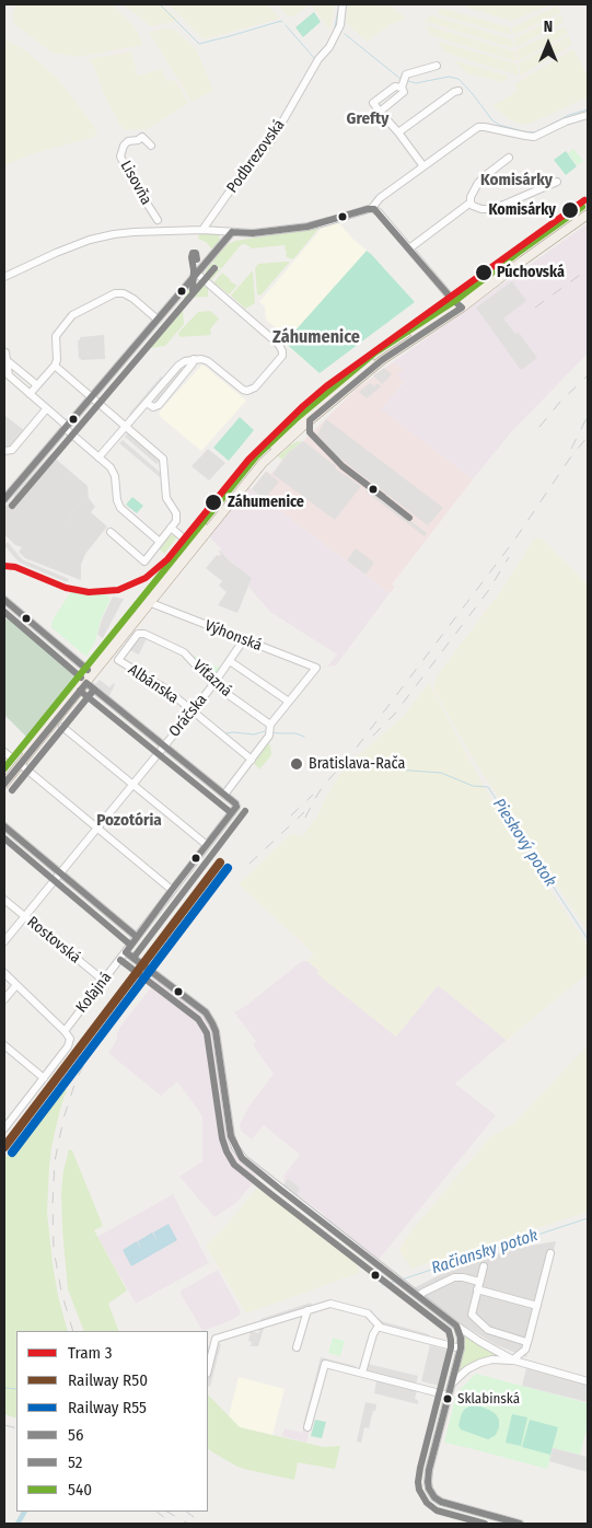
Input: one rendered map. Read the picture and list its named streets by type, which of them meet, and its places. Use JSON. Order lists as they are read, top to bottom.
{
  "streets": {
    "street": [
      "Podbrezovská",
      "Lisovňa",
      "Výhonská",
      "Víťazná",
      "Albánska",
      "Oráčska",
      "Rostovská",
      "Koľajná"
    ]
  },
  "crossings": [
    ["Výhonská", "Oráčska"],
    ["Víťazná", "Albánska"],
    ["Víťazná", "Oráčska"],
    ["Albánska", "Oráčska"],
    ["Oráčska", "Rostovská"],
    ["Rostovská", "Koľajná"]
  ],
  "districts": [
    "Grefty",
    "Komisárky",
    "Záhumenice",
    "Pozotória"
  ],
  "water": ["Pieskový potok", "Račiansky potok"],
  "places": [
    "Komisárky",
    "Púchovská",
    "Záhumenice",
    "Bratislava-Rača",
    "Sklabinská"
  ],
  "lines": [
    "tram line 3",
    "transit line 540",
    "transit line 56",
    "transit line 52",
    "rail line R50",
    "rail line R55"
  ],
  "legend": [
    "Tram 3",
    "Railway R50",
    "Railway R55",
    "56",
    "52",
    "540"
  ],
  "north": "top"
}
